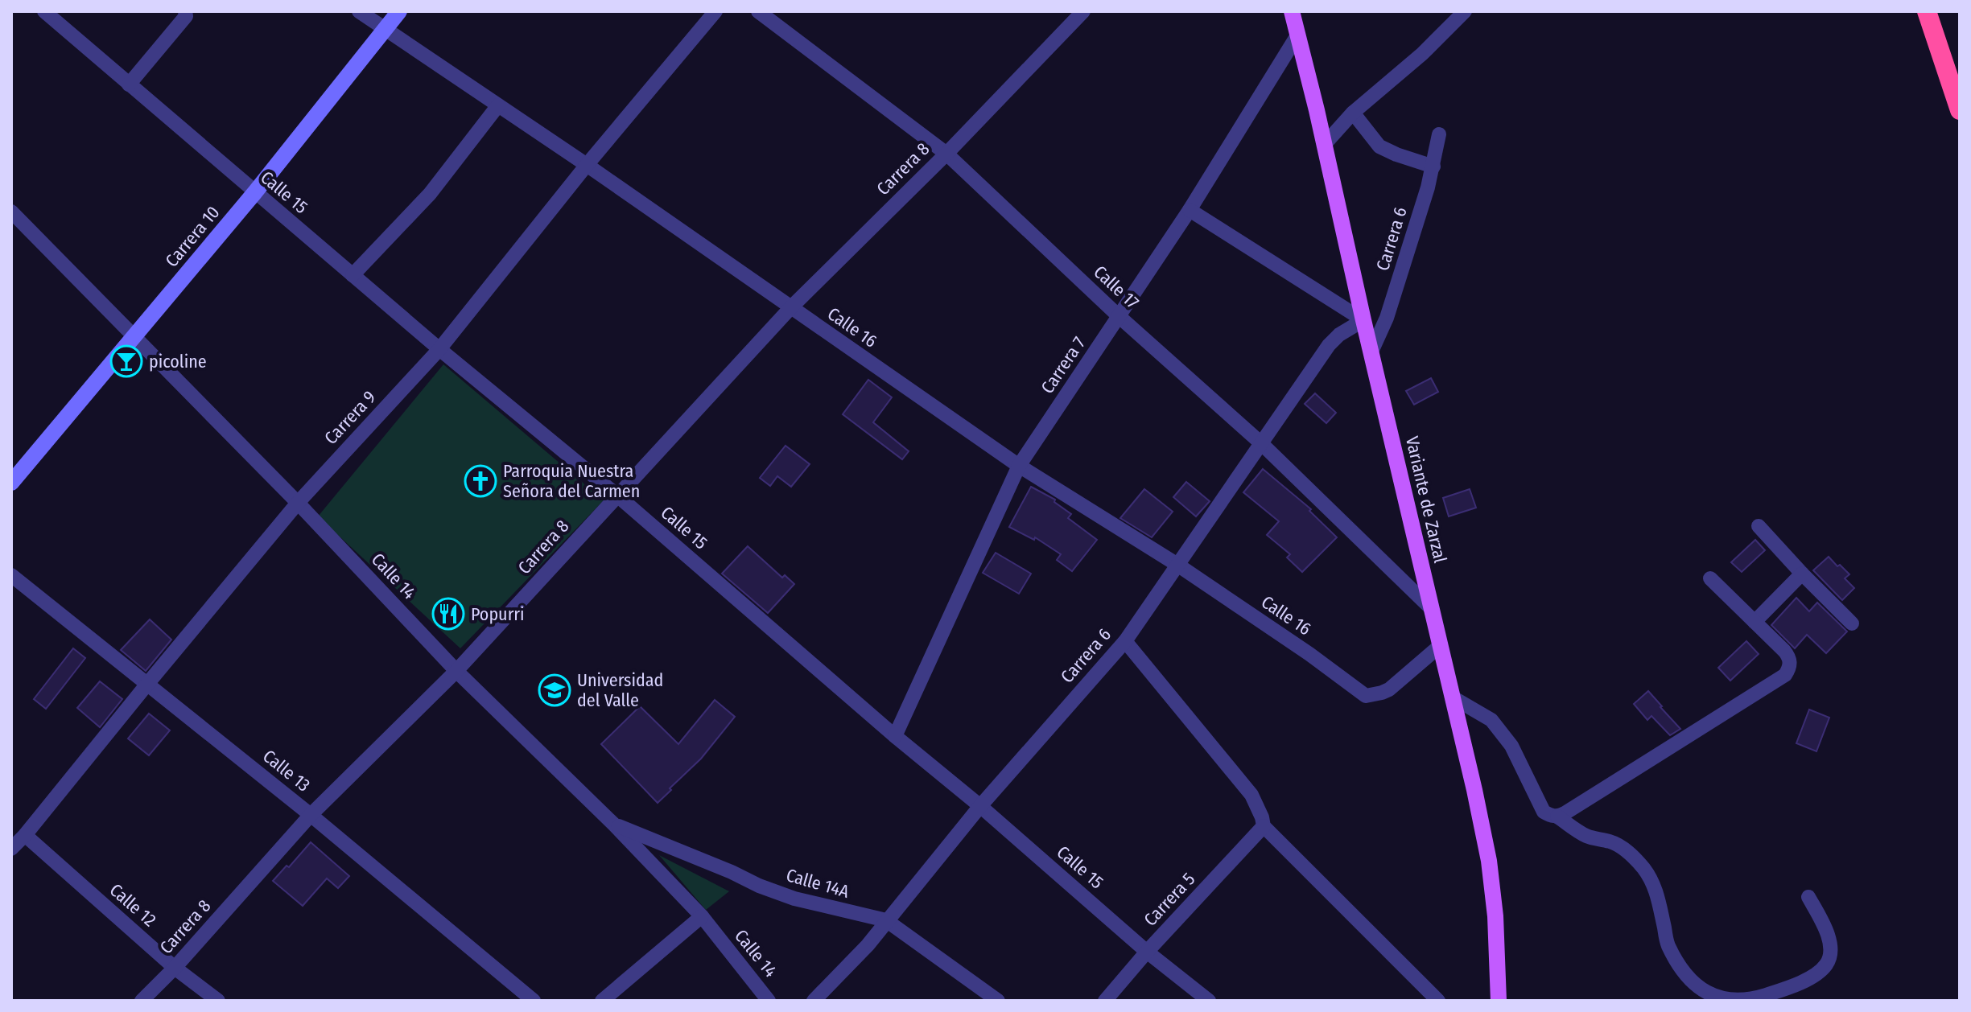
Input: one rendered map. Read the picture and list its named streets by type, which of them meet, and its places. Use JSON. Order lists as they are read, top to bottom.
{
  "streets": {
    "main road": ["Variante de Zarzal"],
    "street": [
      "Carrera 8",
      "Calle 15",
      "Carrera 10",
      "Carrera 6",
      "Calle 17",
      "Calle 16",
      "Carrera 7",
      "Carrera 9",
      "Calle 14",
      "Calle 13",
      "Calle 14A",
      "Carrera 5",
      "Calle 12"
    ]
  },
  "crossings": [
    ["Carrera 8", "Calle 15"],
    ["Carrera 8", "Calle 17"],
    ["Carrera 8", "Calle 16"],
    ["Carrera 8", "Calle 14"],
    ["Carrera 8", "Calle 13"],
    ["Carrera 8", "Calle 12"],
    ["Calle 15", "Carrera 10"],
    ["Calle 15", "Carrera 6"],
    ["Calle 15", "Carrera 7"],
    ["Calle 15", "Carrera 9"],
    ["Calle 15", "Carrera 5"],
    ["Carrera 10", "Calle 16"],
    ["Carrera 10", "Calle 14"],
    ["Carrera 6", "Calle 17"],
    ["Carrera 6", "Calle 16"],
    ["Carrera 6", "Variante de Zarzal"],
    ["Carrera 6", "Calle 14A"],
    ["Calle 17", "Carrera 7"],
    ["Calle 17", "Variante de Zarzal"],
    ["Calle 16", "Carrera 7"],
    ["Calle 16", "Carrera 9"],
    ["Calle 16", "Variante de Zarzal"],
    ["Carrera 7", "Variante de Zarzal"],
    ["Carrera 9", "Calle 14"],
    ["Carrera 9", "Calle 13"],
    ["Carrera 9", "Calle 12"],
    ["Calle 14", "Calle 14A"]
  ],
  "places": {
    "bar": ["picoline"],
    "church": ["Parroquia Nuestra Señora del Carmen"],
    "restaurant": ["Popurri"],
    "school or university": ["Universidad del Valle"]
  }
}
